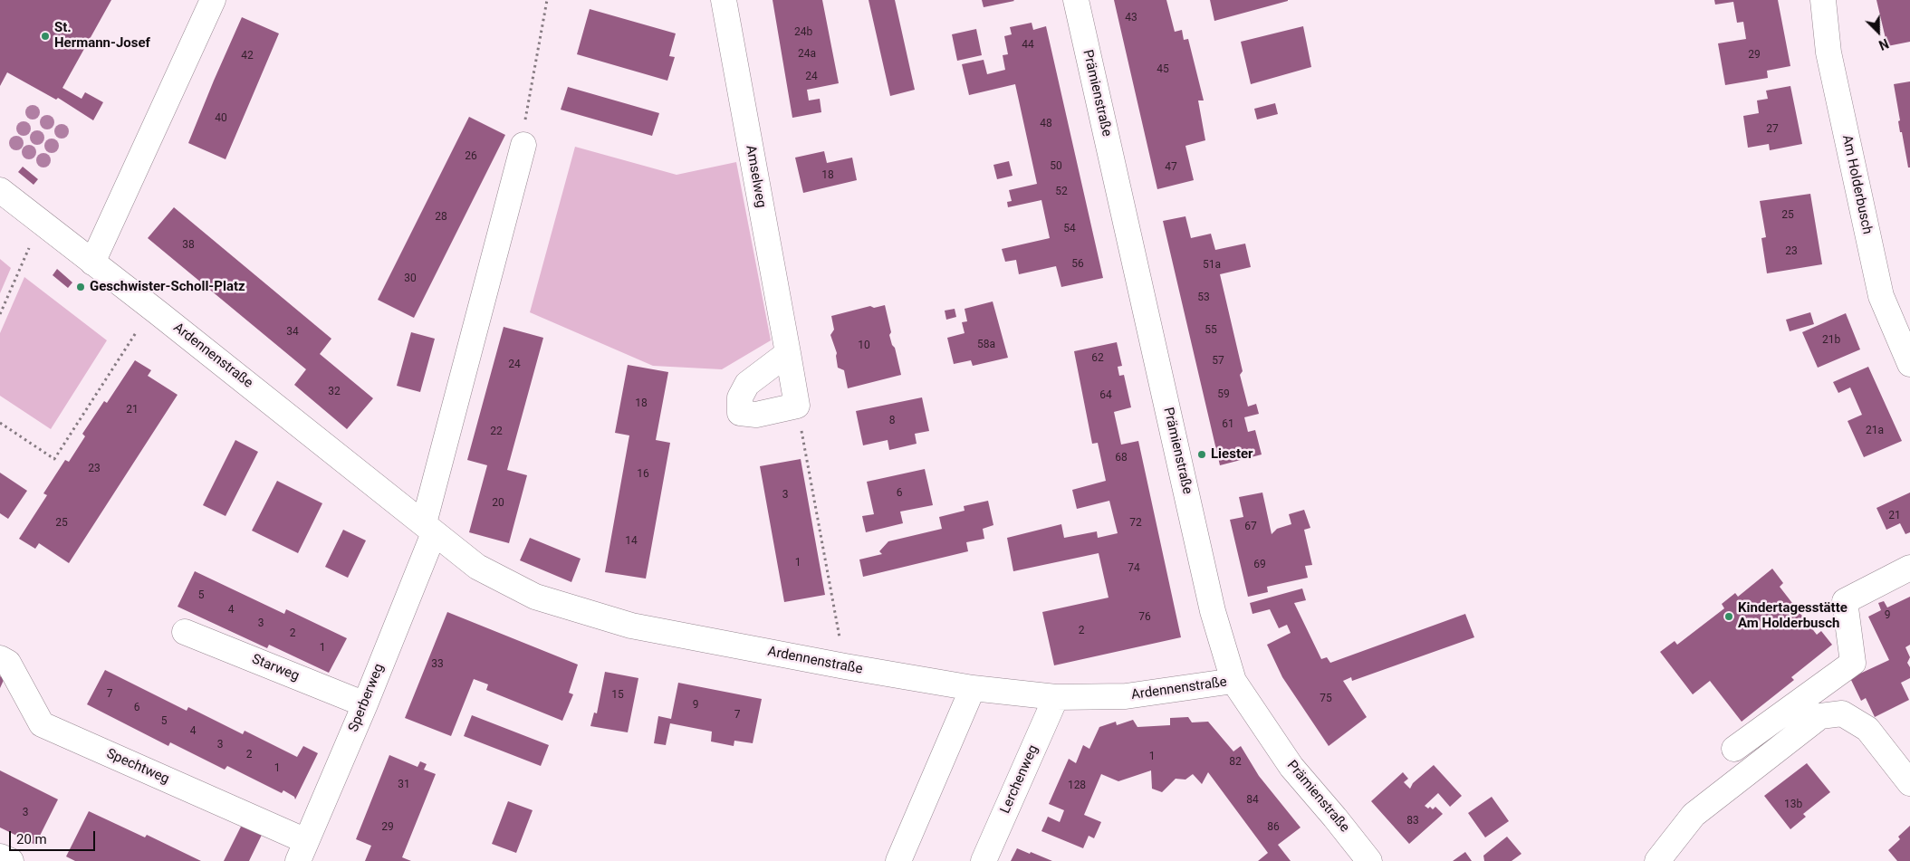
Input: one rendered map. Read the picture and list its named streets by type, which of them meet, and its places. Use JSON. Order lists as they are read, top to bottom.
{
  "streets": {
    "street": [
      "Prämienstraße",
      "Amselweg",
      "Am Holderbusch",
      "Ardennenstraße",
      "Starweg",
      "Sperberweg",
      "Spechtweg",
      "Lerchenweg"
    ]
  },
  "crossings": [
    ["Prämienstraße", "Ardennenstraße"],
    ["Ardennenstraße", "Sperberweg"],
    ["Ardennenstraße", "Lerchenweg"],
    ["Starweg", "Sperberweg"],
    ["Sperberweg", "Spechtweg"]
  ],
  "places": [
    "St. Hermann-Josef",
    "Geschwister-Scholl-Platz",
    "Liester",
    "Kindertagesstätte Am Holderbusch"
  ],
  "house_numbers": [
    "43",
    "24b",
    "44",
    "24a",
    "29",
    "42",
    "45",
    "24",
    "40",
    "48",
    "27",
    "26",
    "50",
    "47",
    "18",
    "52",
    "25",
    "28",
    "54",
    "38",
    "23",
    "56",
    "51a",
    "30",
    "53",
    "55",
    "34",
    "21b",
    "58a",
    "10",
    "62",
    "57",
    "24",
    "32",
    "59",
    "64",
    "18",
    "21",
    "8",
    "61",
    "21a",
    "22",
    "68",
    "23",
    "16",
    "6",
    "3",
    "20",
    "21",
    "25",
    "72",
    "67",
    "14",
    "1",
    "69",
    "74",
    "5",
    "4",
    "9",
    "76",
    "3",
    "2",
    "2",
    "1",
    "33",
    "7",
    "15",
    "75",
    "9",
    "6",
    "7",
    "5",
    "4",
    "3",
    "2",
    "1",
    "82",
    "1",
    "31",
    "128",
    "84",
    "13b",
    "3",
    "83",
    "29",
    "86"
  ],
  "scale_bar": "20 m",
  "north": "bottom right"
}
